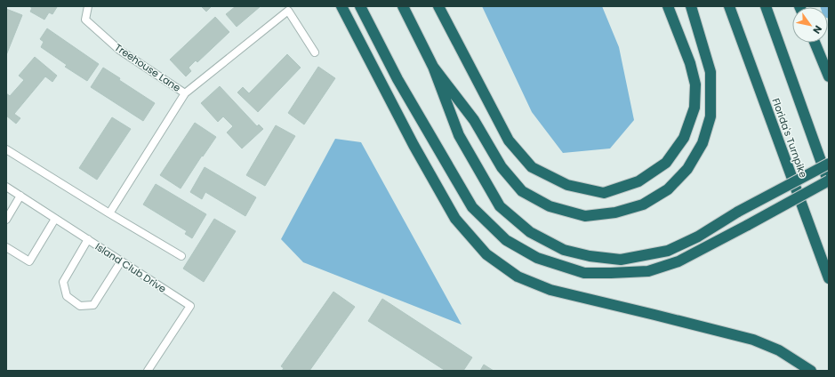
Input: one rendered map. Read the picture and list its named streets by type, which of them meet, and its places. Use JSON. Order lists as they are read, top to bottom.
{
  "streets": {
    "highway": ["Florida's Turnpike"],
    "lane": ["Treehouse Lane", "Island Club Drive"]
  },
  "north": "bottom right"
}
